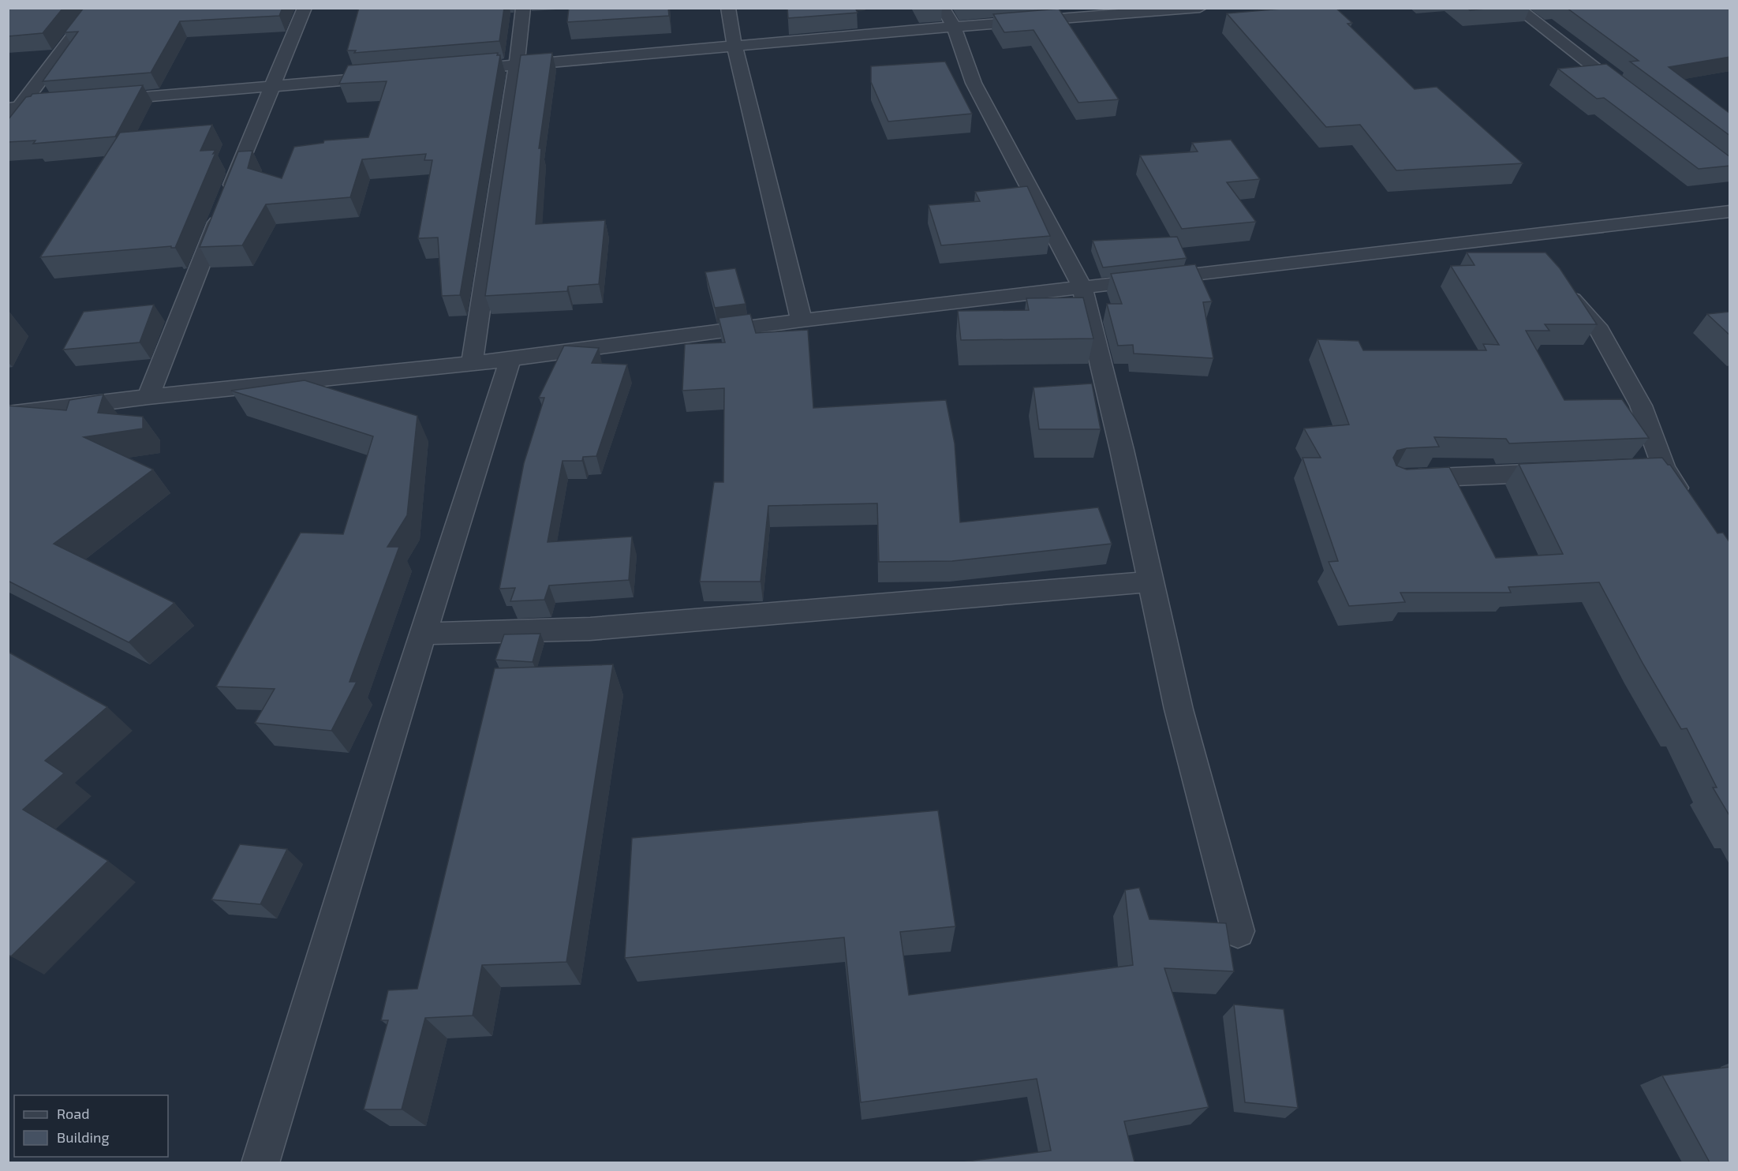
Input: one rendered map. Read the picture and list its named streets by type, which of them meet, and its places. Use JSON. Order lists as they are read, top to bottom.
{
  "legend": ["Road", "Building"]
}
